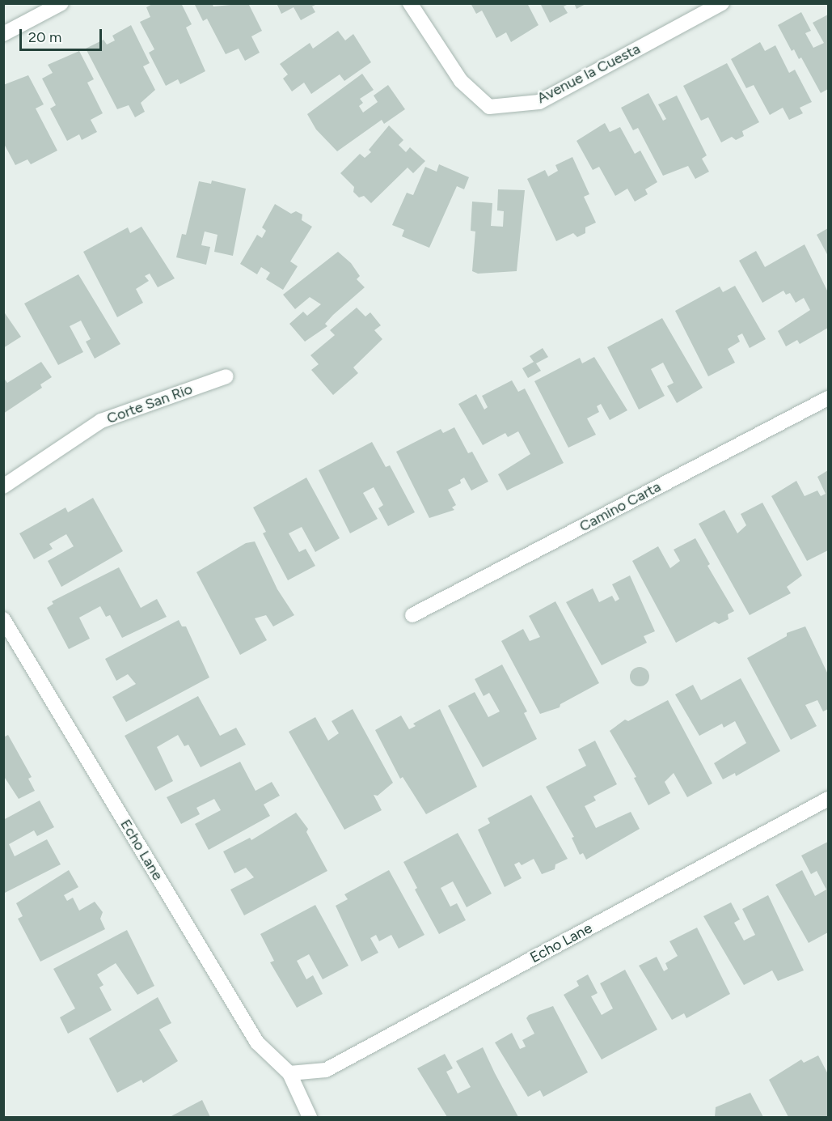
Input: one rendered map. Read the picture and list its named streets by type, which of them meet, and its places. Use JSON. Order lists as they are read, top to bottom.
{
  "streets": {
    "street": [
      "Avenue la Cuesta",
      "Corte San Rio",
      "Camino Carta",
      "Echo Lane"
    ]
  },
  "scale_bar": "20 m"
}
